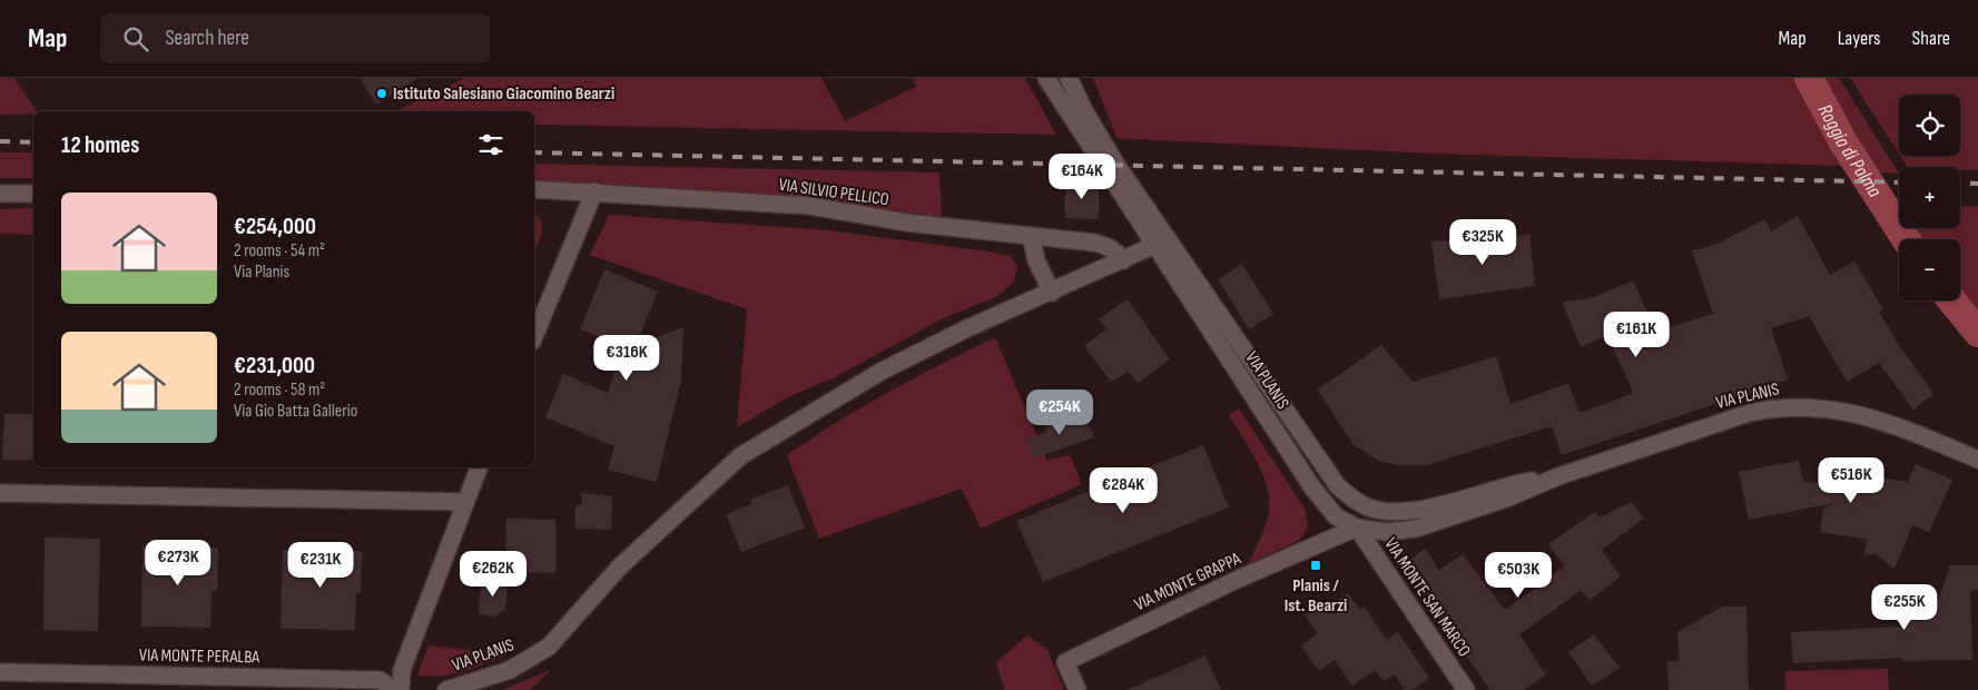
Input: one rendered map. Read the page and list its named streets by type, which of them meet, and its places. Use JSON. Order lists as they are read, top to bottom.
{
  "streets": {
    "street": [
      "VIA SILVIO PELLICO",
      "VIA PLANIS",
      "VIA MONTE GRAPPA",
      "VIA MONTE SAN MARCO",
      "VIA MONTE PERALBA"
    ]
  },
  "crossings": [
    ["VIA SILVIO PELLICO", "VIA PLANIS"],
    ["VIA PLANIS", "VIA MONTE GRAPPA"],
    ["VIA PLANIS", "VIA MONTE SAN MARCO"],
    ["VIA MONTE GRAPPA", "VIA MONTE SAN MARCO"]
  ],
  "water": ["Roggia di Palma"],
  "places": {
    "other": ["Istituto Salesiano Giacomino Bearzi"],
    "transit": ["Planis / Ist. Bearzi"]
  },
  "page": {
    "header": "Map",
    "search": "Search here",
    "nav": ["Map", "Layers", "Share"],
    "map_buttons": ["+", "−"],
    "heading": "12 homes",
    "price": [
      "€164K",
      "€325K",
      "€161K",
      "€316K",
      "€254K",
      "€516K",
      "€284K",
      "€273K",
      "€231K",
      "€262K",
      "€503K",
      "€255K"
    ],
    "list": [
      {
        "name": "€254,000",
        "note": "2 rooms · 54 m² · Via Planis"
      },
      {
        "name": "€231,000",
        "note": "2 rooms · 58 m² · Via Gio Batta Gallerio"
      }
    ]
  }
}
